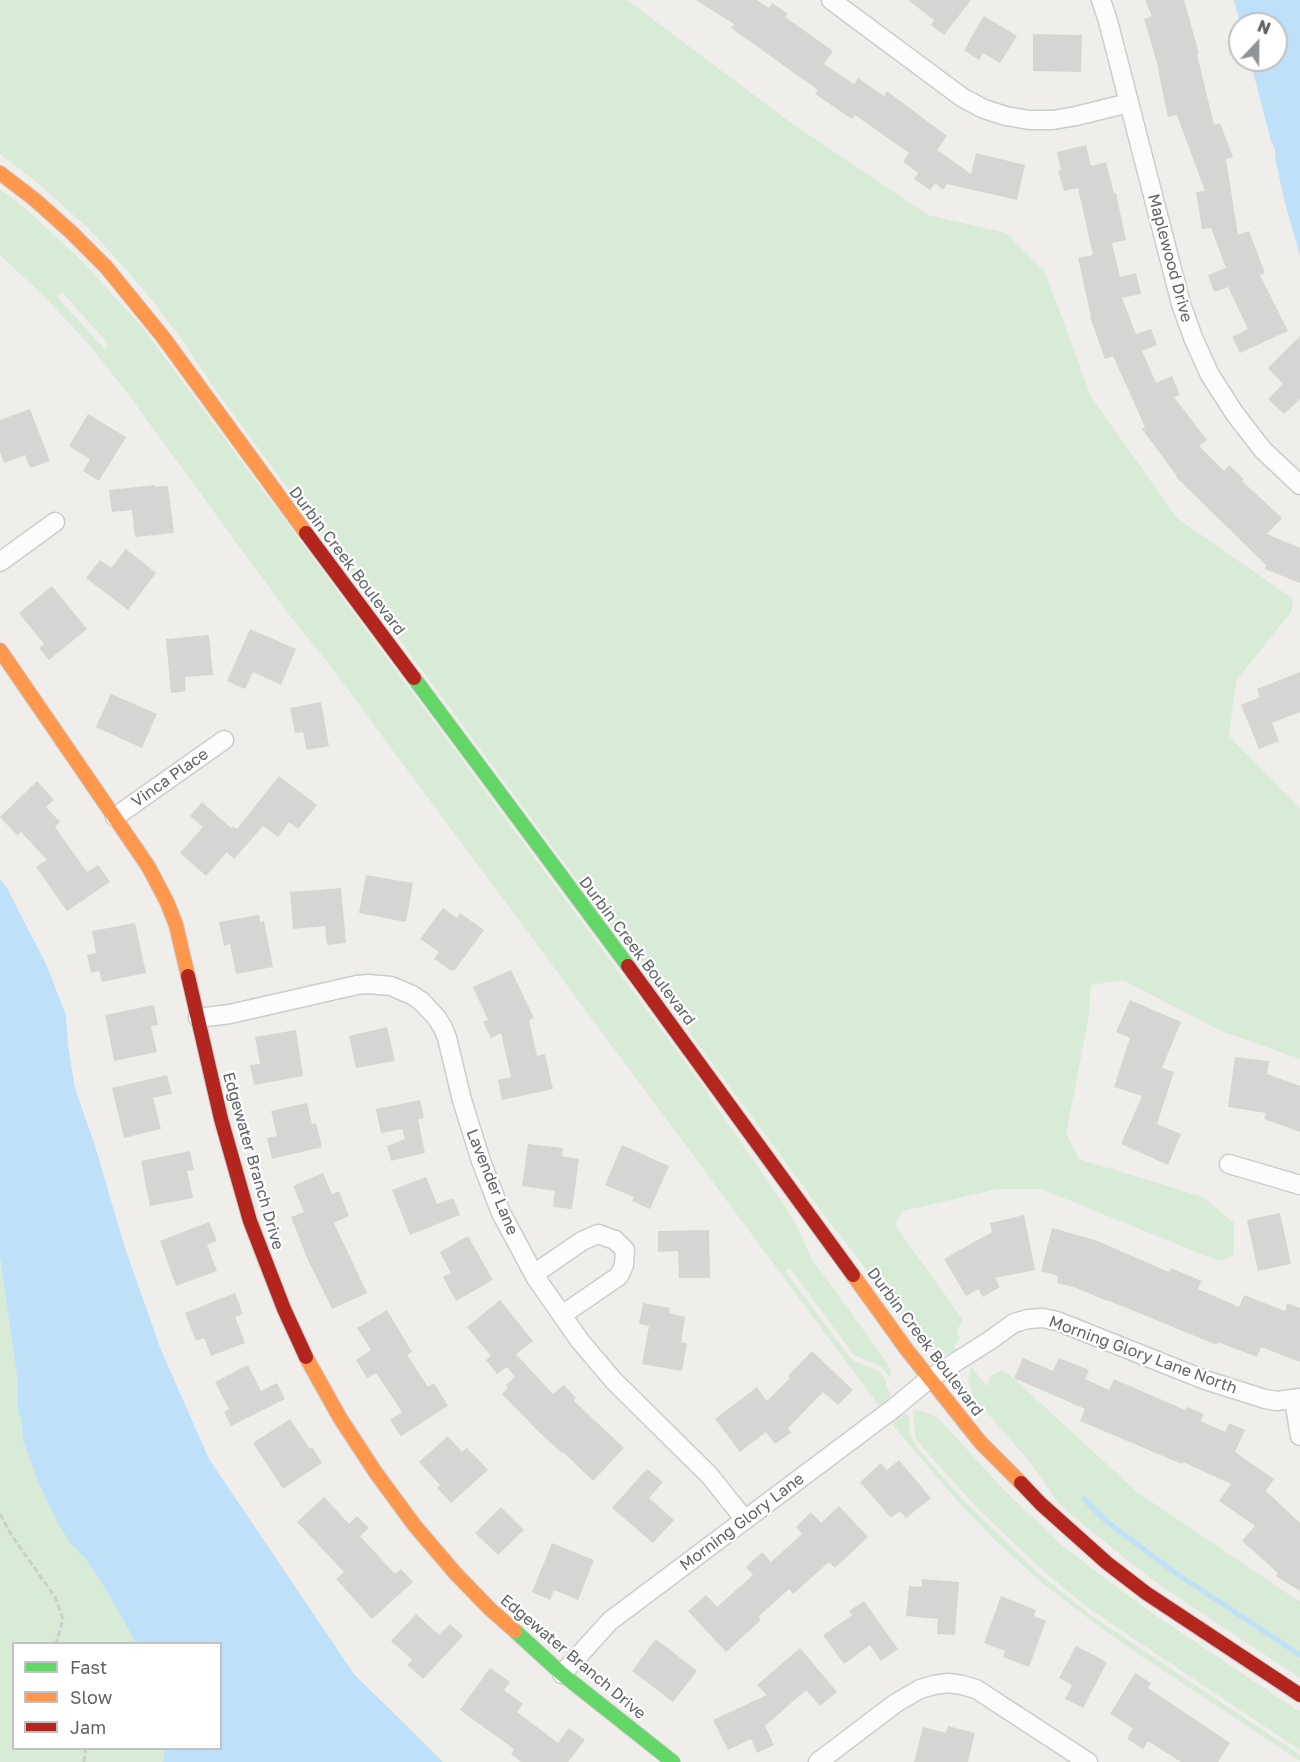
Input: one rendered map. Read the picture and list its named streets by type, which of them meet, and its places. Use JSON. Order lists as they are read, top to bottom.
{
  "streets": {
    "street": [
      "Maplewood Drive",
      "Durbin Creek Boulevard",
      "Vinca Place",
      "Edgewater Branch Drive",
      "Lavender Lane",
      "Morning Glory Lane North",
      "Morning Glory Lane"
    ]
  },
  "crossings": [
    ["Durbin Creek Boulevard", "Morning Glory Lane North"],
    ["Durbin Creek Boulevard", "Morning Glory Lane"],
    ["Vinca Place", "Edgewater Branch Drive"],
    ["Edgewater Branch Drive", "Lavender Lane"],
    ["Edgewater Branch Drive", "Morning Glory Lane"],
    ["Lavender Lane", "Morning Glory Lane"],
    ["Morning Glory Lane North", "Morning Glory Lane"]
  ],
  "legend": ["Fast", "Slow", "Jam"],
  "north": "top"
}
